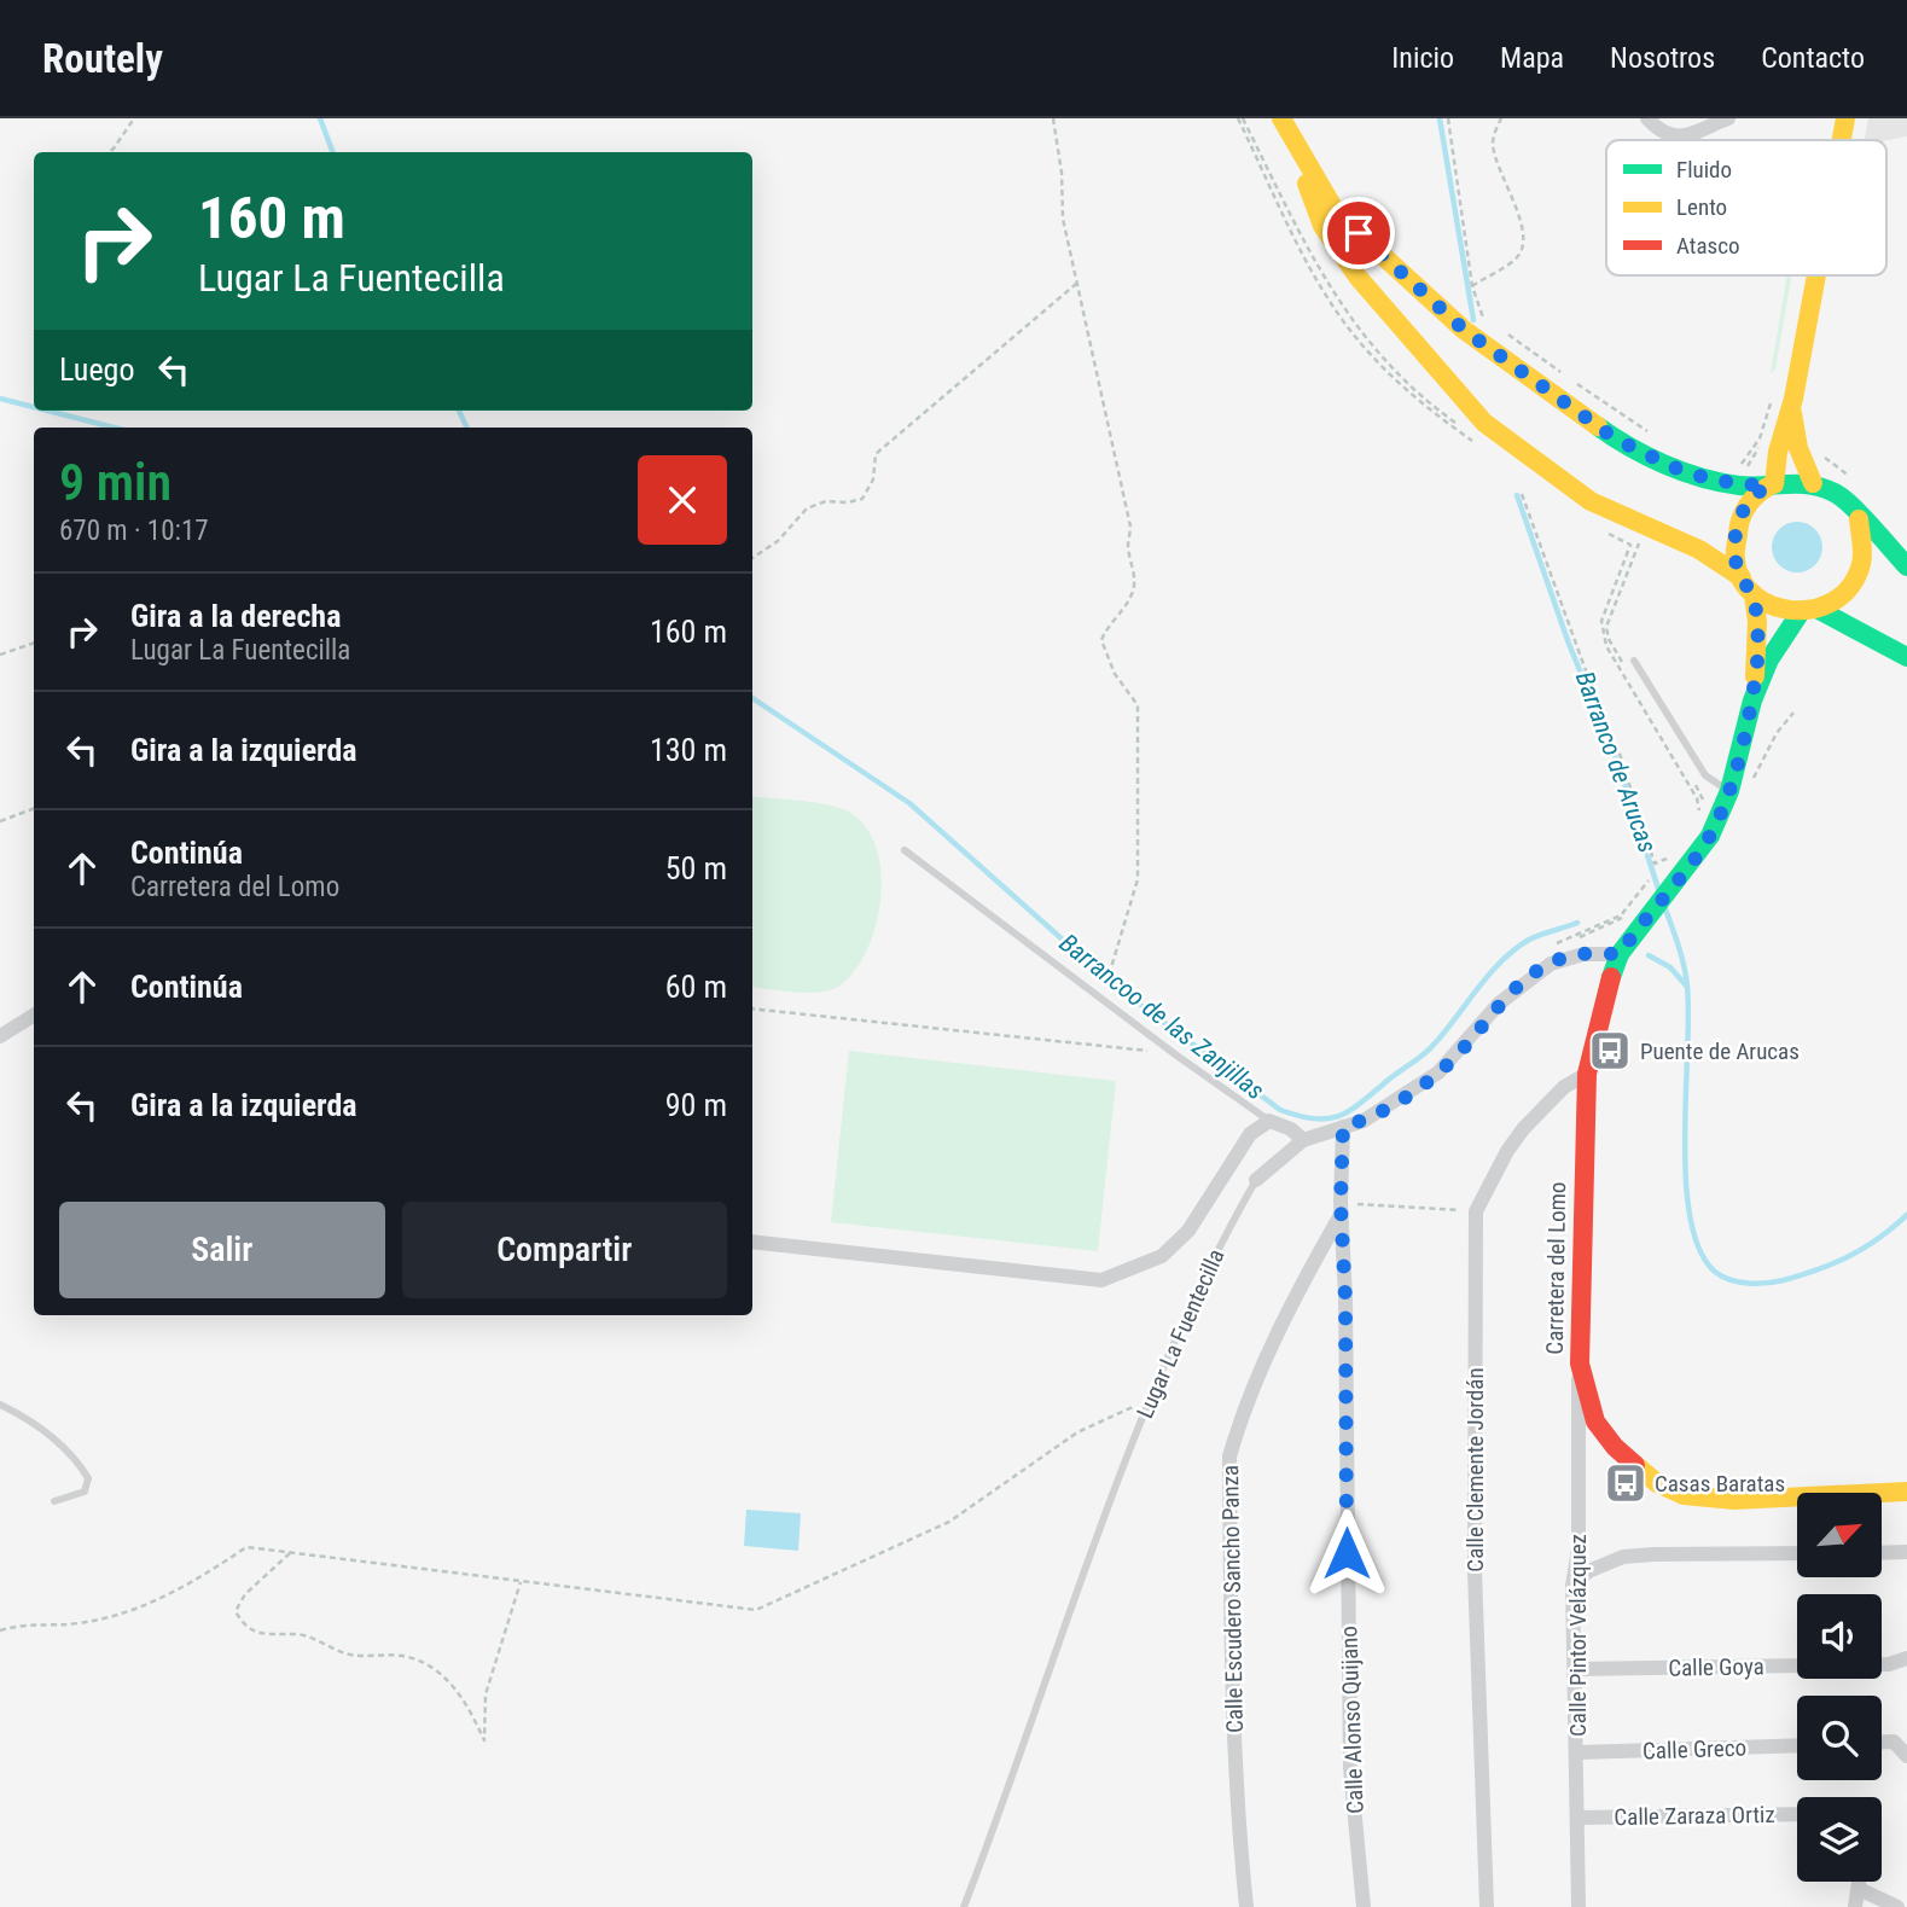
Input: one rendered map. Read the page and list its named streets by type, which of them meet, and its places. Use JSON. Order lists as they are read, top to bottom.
{
  "streets": {
    "main road": ["Carretera del Lomo"],
    "street": [
      "Lugar La Fuentecilla",
      "Calle Clemente Jordán",
      "Calle Escudero Sancho Panza",
      "Calle Pintor Velázquez",
      "Calle Goya",
      "Calle Alonso Quijano",
      "Calle Greco",
      "Calle Zaraza Ortiz"
    ]
  },
  "crossings": [
    ["Carretera del Lomo", "Lugar La Fuentecilla"],
    ["Carretera del Lomo", "Calle Clemente Jordán"],
    ["Carretera del Lomo", "Calle Pintor Velázquez"],
    ["Lugar La Fuentecilla", "Calle Alonso Quijano"],
    ["Calle Escudero Sancho Panza", "Calle Alonso Quijano"],
    ["Calle Pintor Velázquez", "Calle Goya"],
    ["Calle Pintor Velázquez", "Calle Greco"],
    ["Calle Pintor Velázquez", "Calle Zaraza Ortiz"]
  ],
  "water": ["Barranco de Arucas", "Barrancoo de las Zanjillas"],
  "places": {
    "bus stop": ["Puente de Arucas", "Casas Baratas"]
  },
  "legend": ["Fluido", "Lento", "Atasco"],
  "north": "top right",
  "page": {
    "header": "Routely",
    "nav": [
      "Inicio",
      "Mapa",
      "Nosotros",
      "Contacto"
    ],
    "turn": ["160 m", "Lugar La Fuentecilla"],
    "then": "Luego",
    "heading": ["9 min", "670 m · 10:17"],
    "list": [
      {
        "name": "Gira a la derecha",
        "note": "Lugar La Fuentecilla",
        "value": "160 m"
      },
      {
        "name": "Gira a la izquierda",
        "value": "130 m"
      },
      {
        "name": "Continúa",
        "note": "Carretera del Lomo",
        "value": "50 m"
      },
      {
        "name": "Continúa",
        "value": "60 m"
      },
      {
        "name": "Gira a la izquierda",
        "value": "90 m"
      }
    ],
    "buttons": ["Salir", "Compartir"]
  }
}
